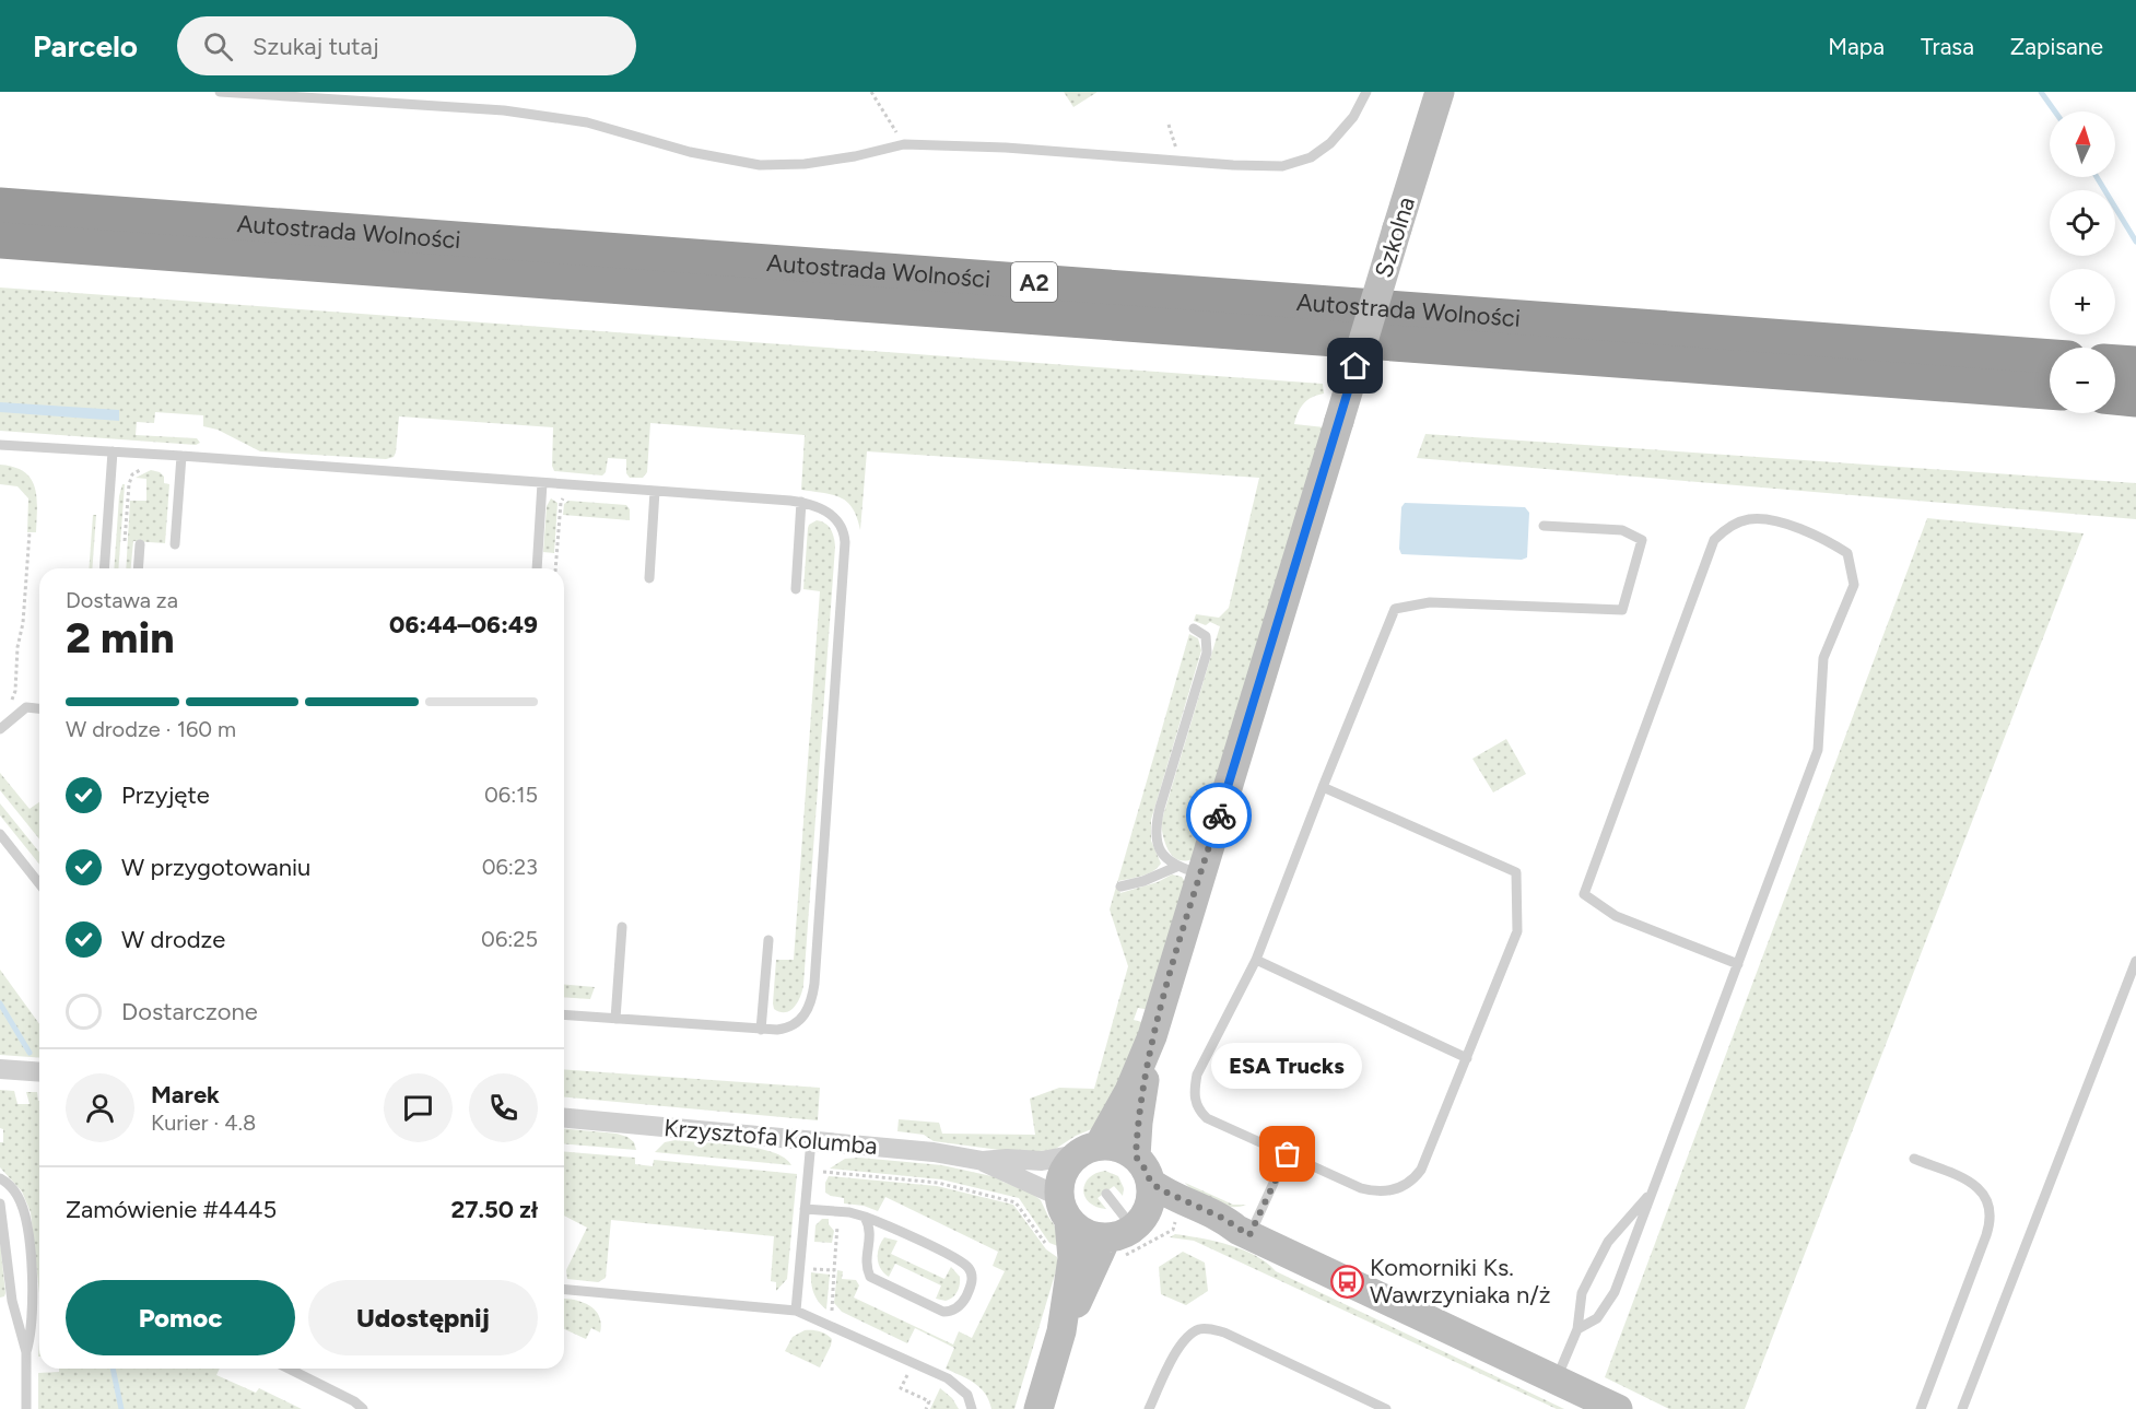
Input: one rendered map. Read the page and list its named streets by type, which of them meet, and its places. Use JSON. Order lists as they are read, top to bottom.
{
  "streets": {
    "highway": ["Autostrada Wolności", "A2"],
    "street": ["Szkolna", "Krzysztofa Kolumba"]
  },
  "places": {
    "other": ["ESA Trucks"],
    "bus stop": ["Komorniki Ks. Wawrzyniaka n/ż"]
  },
  "north": "top",
  "page": {
    "header": "Parcelo",
    "search": "Szukaj tutaj",
    "nav": ["Mapa", "Trasa", "Zapisane"],
    "map_buttons": ["+", "−"],
    "heading": ["2 min", "Dostawa za", "06:44–06:49"],
    "panel": [
      "Marek",
      "Kurier · 4.8",
      "Zamówienie #4445",
      "27.50 zł"
    ],
    "bar": "W drodze · 160 m",
    "list": [
      ["Przyjęte", "06:15"],
      ["W przygotowaniu", "06:23"],
      ["W drodze", "06:25"],
      "Dostarczone"
    ],
    "bubble": "ESA Trucks",
    "buttons": ["Pomoc", "Udostępnij"]
  }
}
